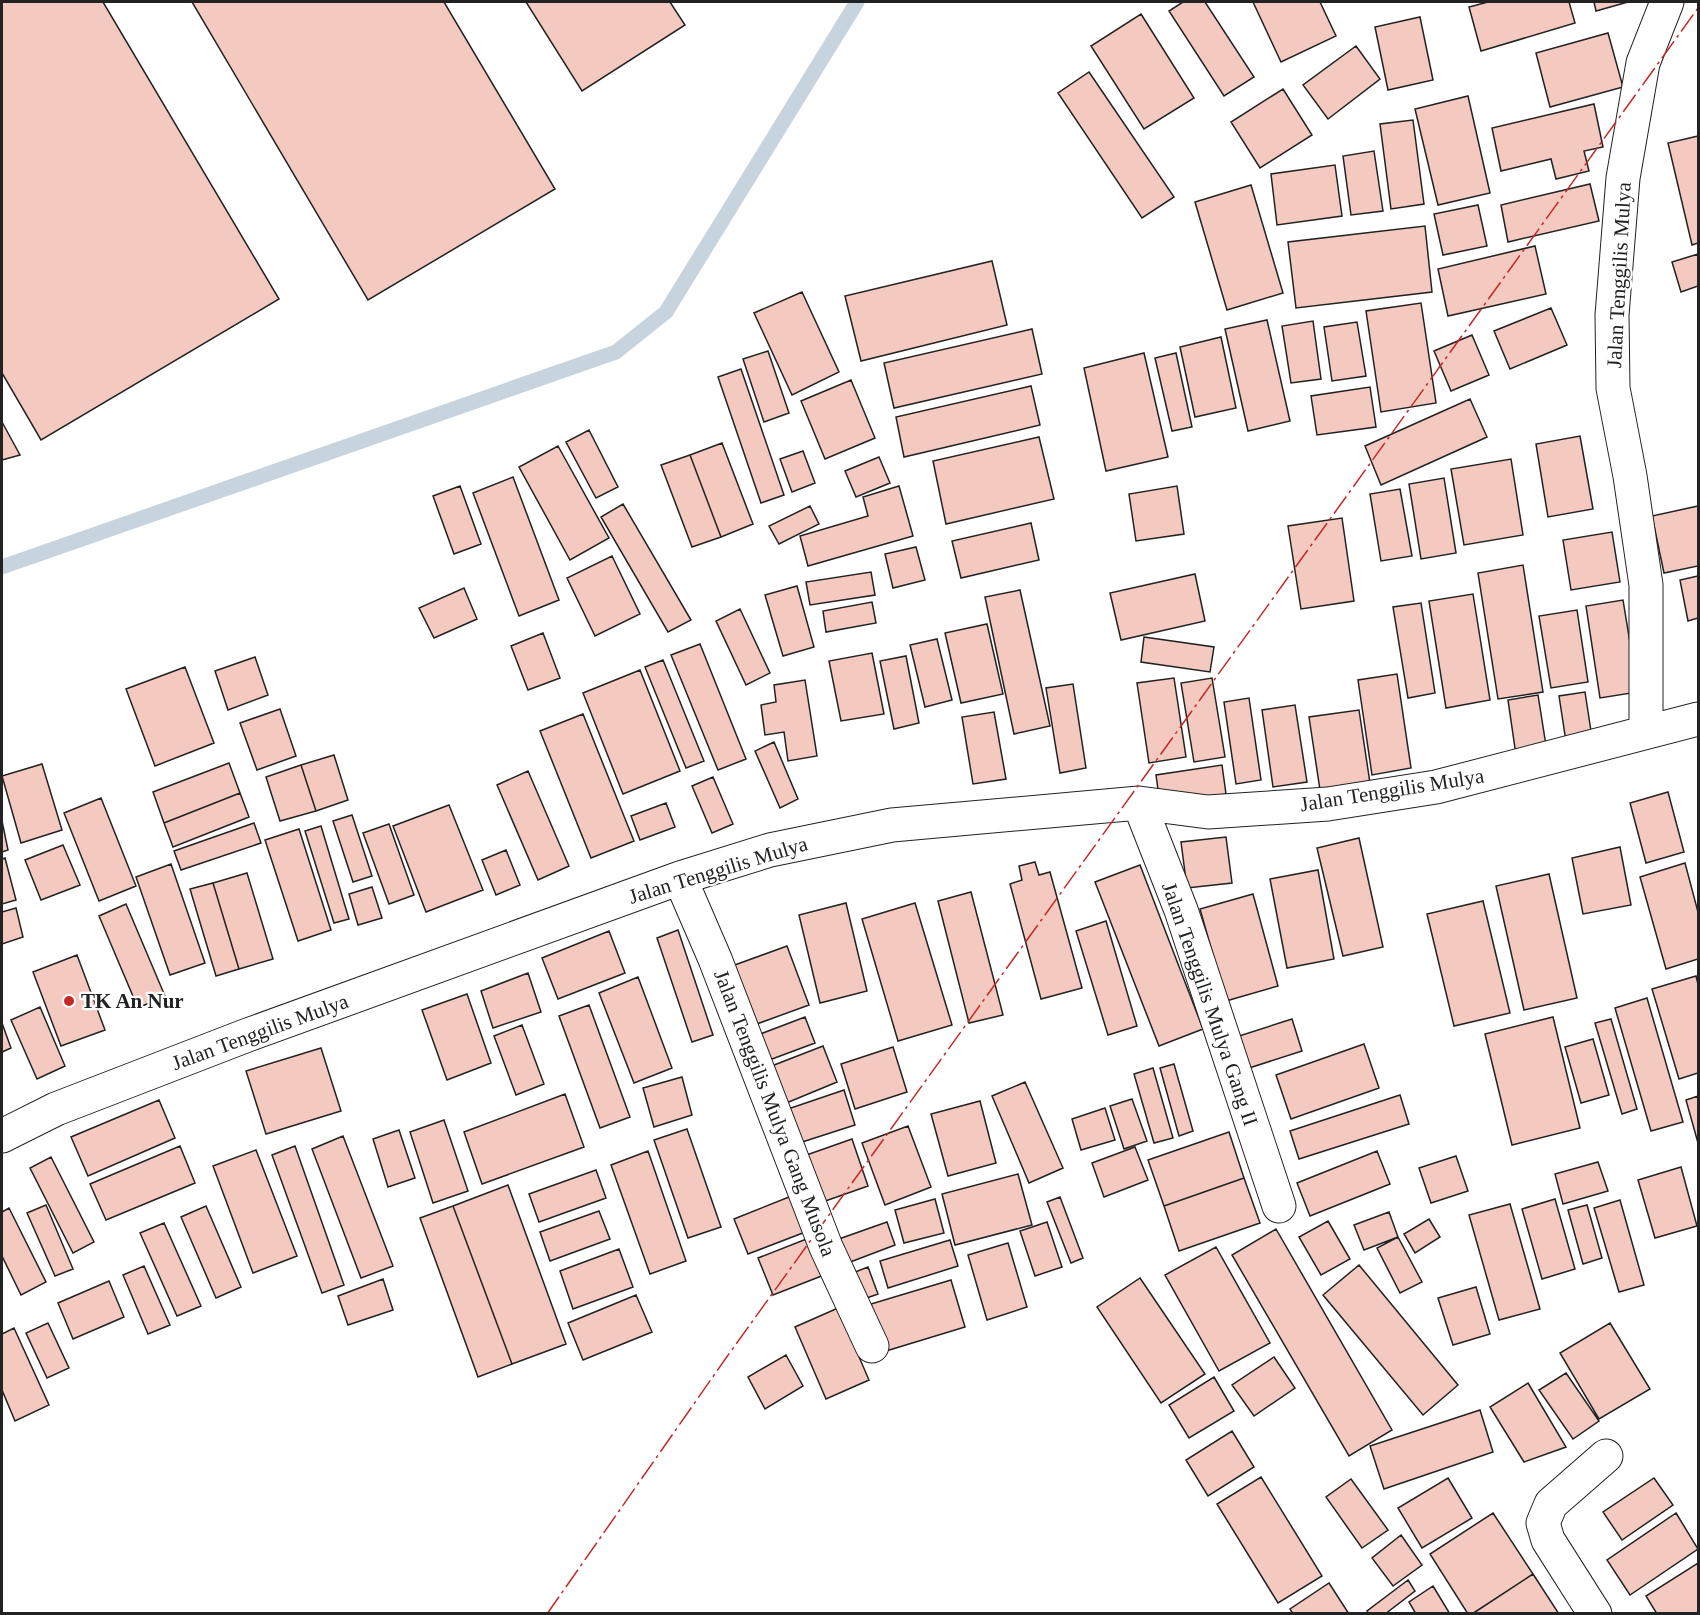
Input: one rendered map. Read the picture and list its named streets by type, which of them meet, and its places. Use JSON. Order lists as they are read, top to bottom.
{
  "streets": {
    "street": ["Jalan Tenggilis Mulya", "Jalan Tenggilis Mulya Gang II", "Jalan Tenggilis Mulya Gang Musola"]
  },
  "crossings": [
    ["Jalan Tenggilis Mulya", "Jalan Tenggilis Mulya Gang II"],
    ["Jalan Tenggilis Mulya", "Jalan Tenggilis Mulya Gang Musola"]
  ],
  "places": ["TK An Nur"]
}
